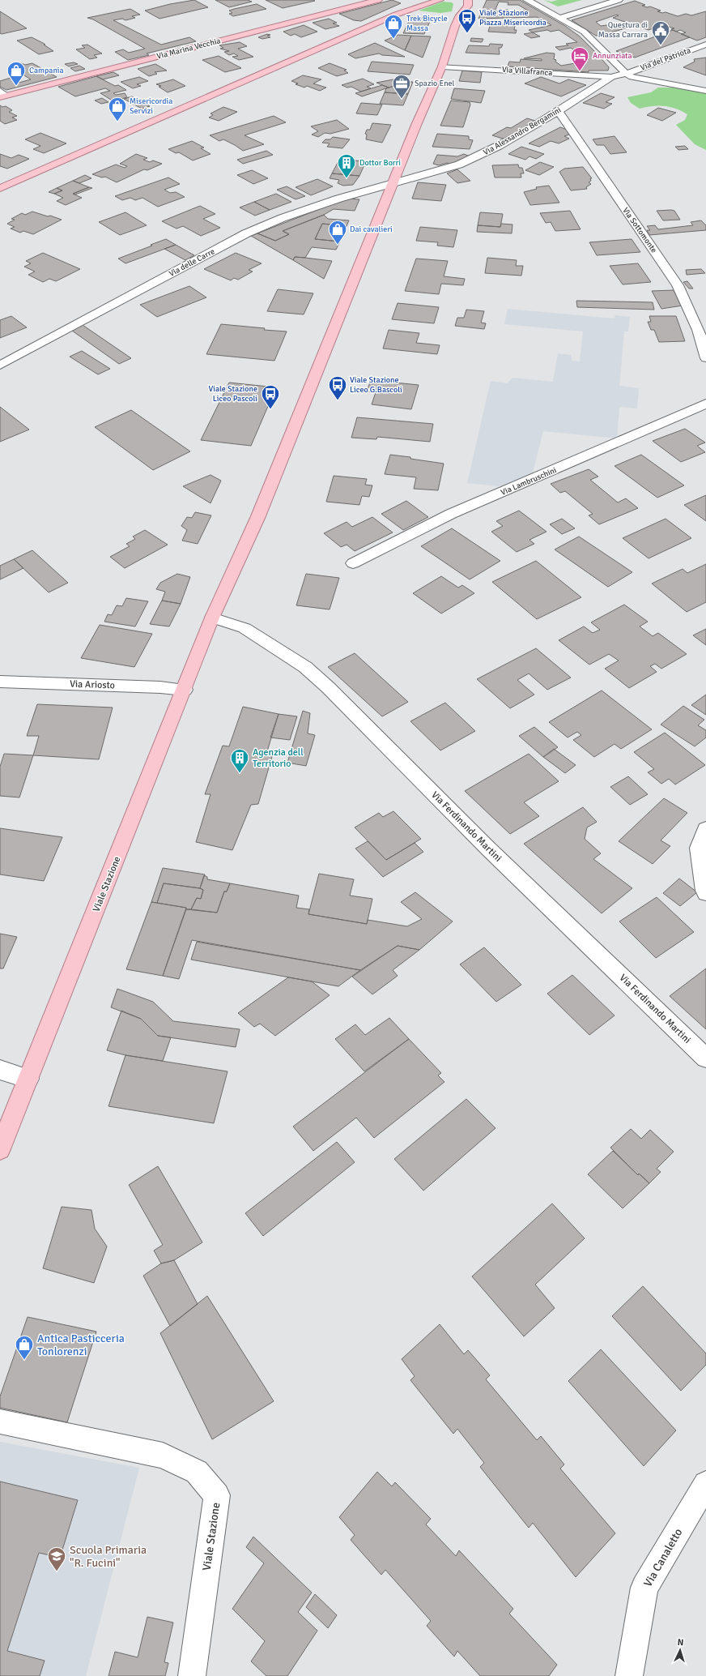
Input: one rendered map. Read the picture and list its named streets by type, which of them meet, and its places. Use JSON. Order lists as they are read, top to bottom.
{
  "streets": {
    "main road": ["Via Marina Vecchia", "Viale Stazione"],
    "street": [
      "Via del Patriota",
      "Via Villafranca",
      "Via Alessandro Bergamini",
      "Via Sottomonte",
      "Via delle Carre",
      "Via Lambruschini",
      "Via Ariosto",
      "Via Ferdinando Martini",
      "Via Canaletto"
    ]
  },
  "crossings": [
    ["Via del Patriota", "Via Alessandro Bergamini"],
    ["Via Villafranca", "Via Alessandro Bergamini"],
    ["Via Villafranca", "Viale Stazione"],
    ["Via Alessandro Bergamini", "Via Sottomonte"],
    ["Via Alessandro Bergamini", "Via delle Carre"],
    ["Via Alessandro Bergamini", "Viale Stazione"],
    ["Via delle Carre", "Viale Stazione"],
    ["Via Ariosto", "Viale Stazione"],
    ["Via Ferdinando Martini", "Viale Stazione"]
  ],
  "places": {
    "bus stop": ["Viale Stazione Piazza Misericordia", "Viale Stazione Liceo G.Bascoli", "Viale Stazione Liceo Pascoli"],
    "shop": [
      "Trek Bicycle Massa",
      "Campania",
      "Misericordia Servizi",
      "Dai cavalieri",
      "Antica Pasticceria Tonlorenzi"
    ],
    "public building": ["Questura di Massa Carrara"],
    "hotel": ["Annunziata"],
    "office": ["Spazio Enel"],
    "building": ["Dottor Borri", "Agenzia dell Territorio"],
    "school or university": ["Scuola Primaria \"R. Fucini\""]
  },
  "north": "top"
}
